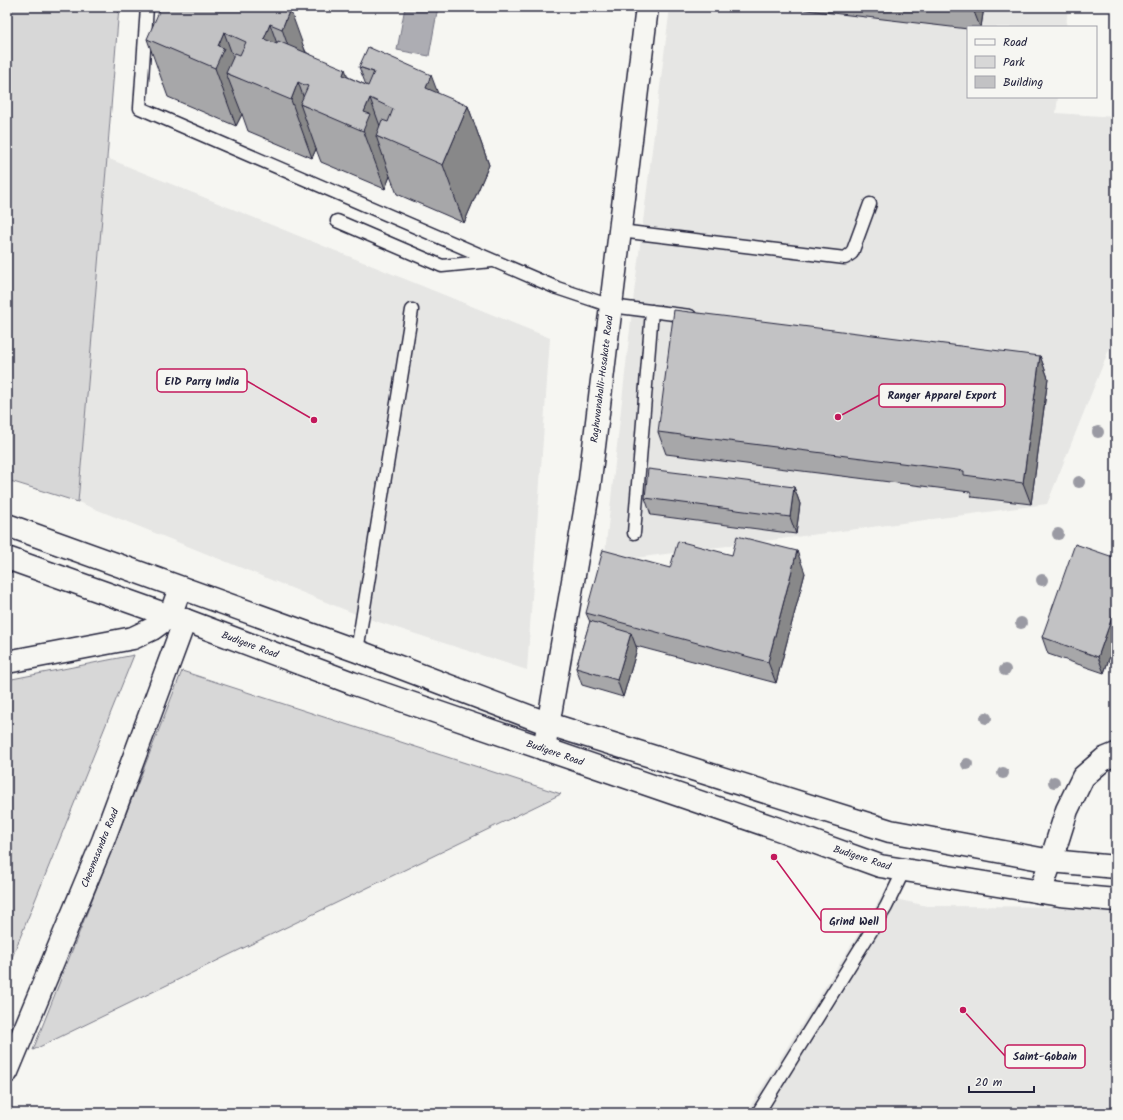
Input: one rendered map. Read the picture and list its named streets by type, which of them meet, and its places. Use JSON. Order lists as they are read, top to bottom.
{
  "streets": {
    "main road": ["Raghuvanahalli-Hosakote Road", "Budigere Road", "Cheemasandra Road"]
  },
  "crossings": [
    ["Raghuvanahalli-Hosakote Road", "Budigere Road"],
    ["Budigere Road", "Cheemasandra Road"]
  ],
  "places": [
    "Ranger Apparel Export",
    "EID Parry India",
    "Grind Well",
    "Saint-Gobain"
  ],
  "legend": ["Road", "Park", "Building"],
  "scale_bar": "20 m"
}
